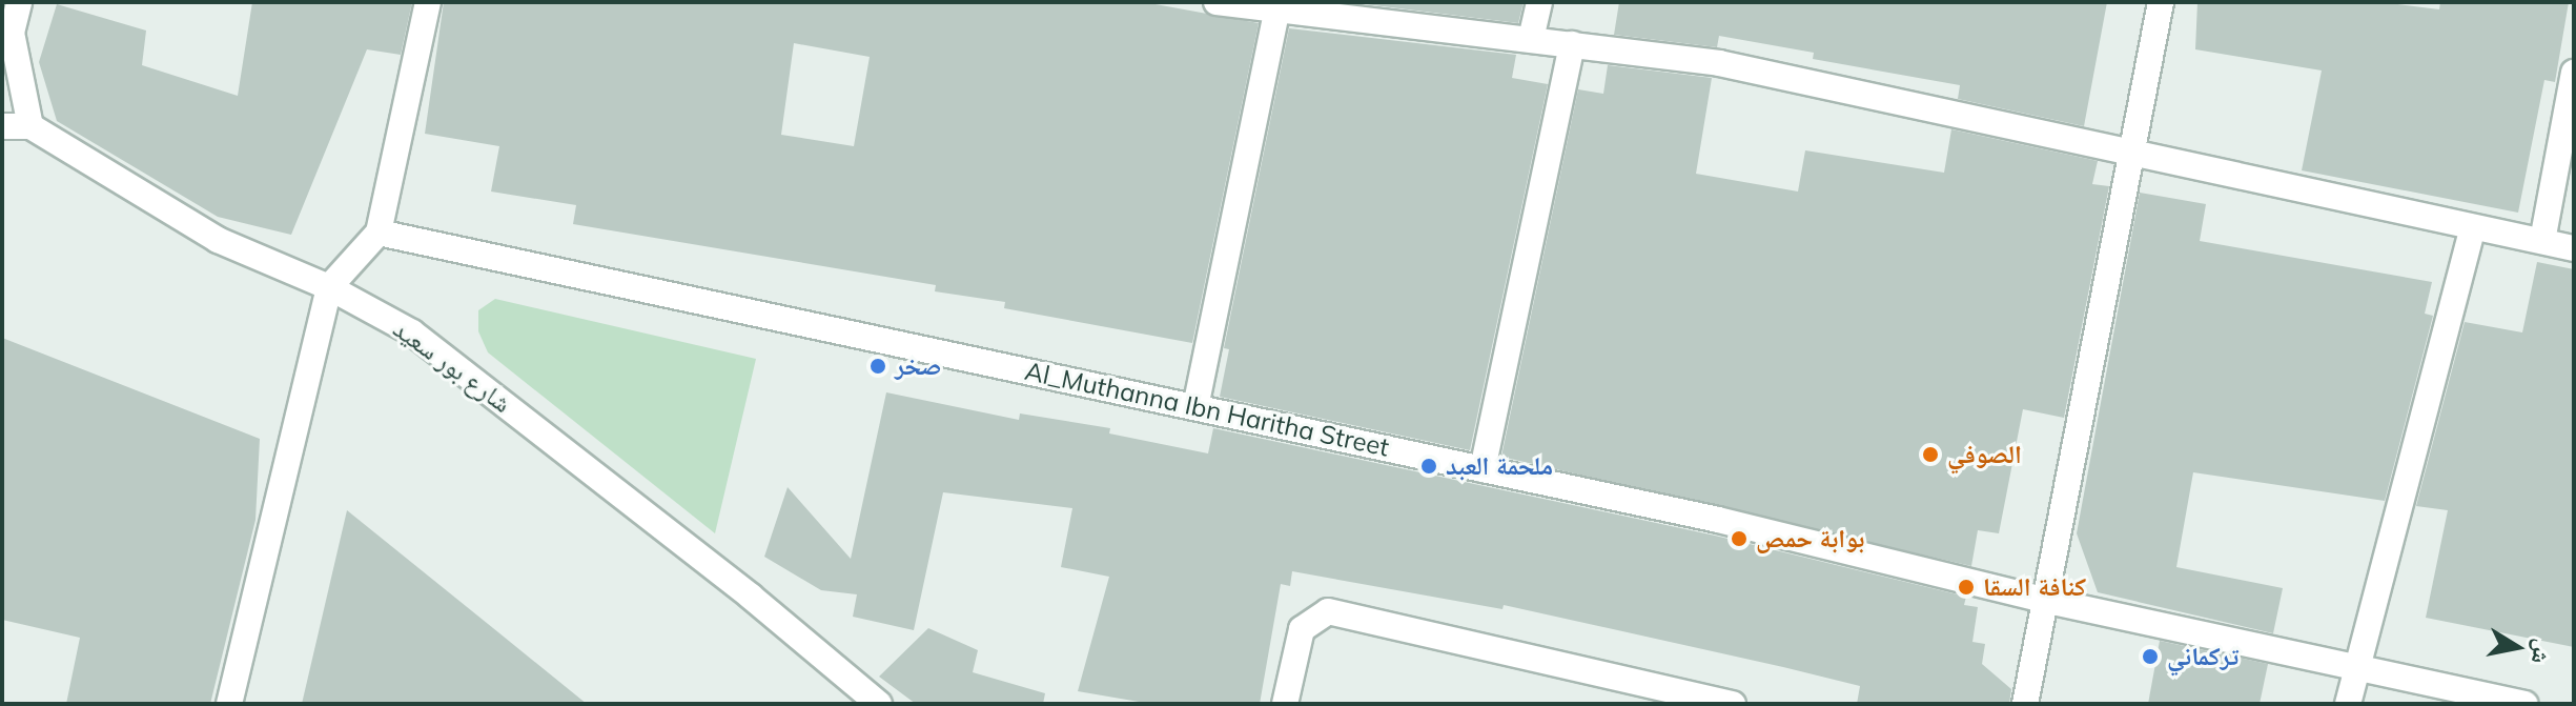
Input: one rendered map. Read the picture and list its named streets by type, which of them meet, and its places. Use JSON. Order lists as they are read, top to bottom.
{
  "streets": {
    "street": ["شارع بور سعيد", "Al_Muthanna Ibn Haritha Street"]
  },
  "places": [
    "صخر",
    "الصوفي",
    "ملحمة العبد",
    "بوابة حمص",
    "كنافة السقا",
    "تركماني"
  ],
  "north": "right"
}
